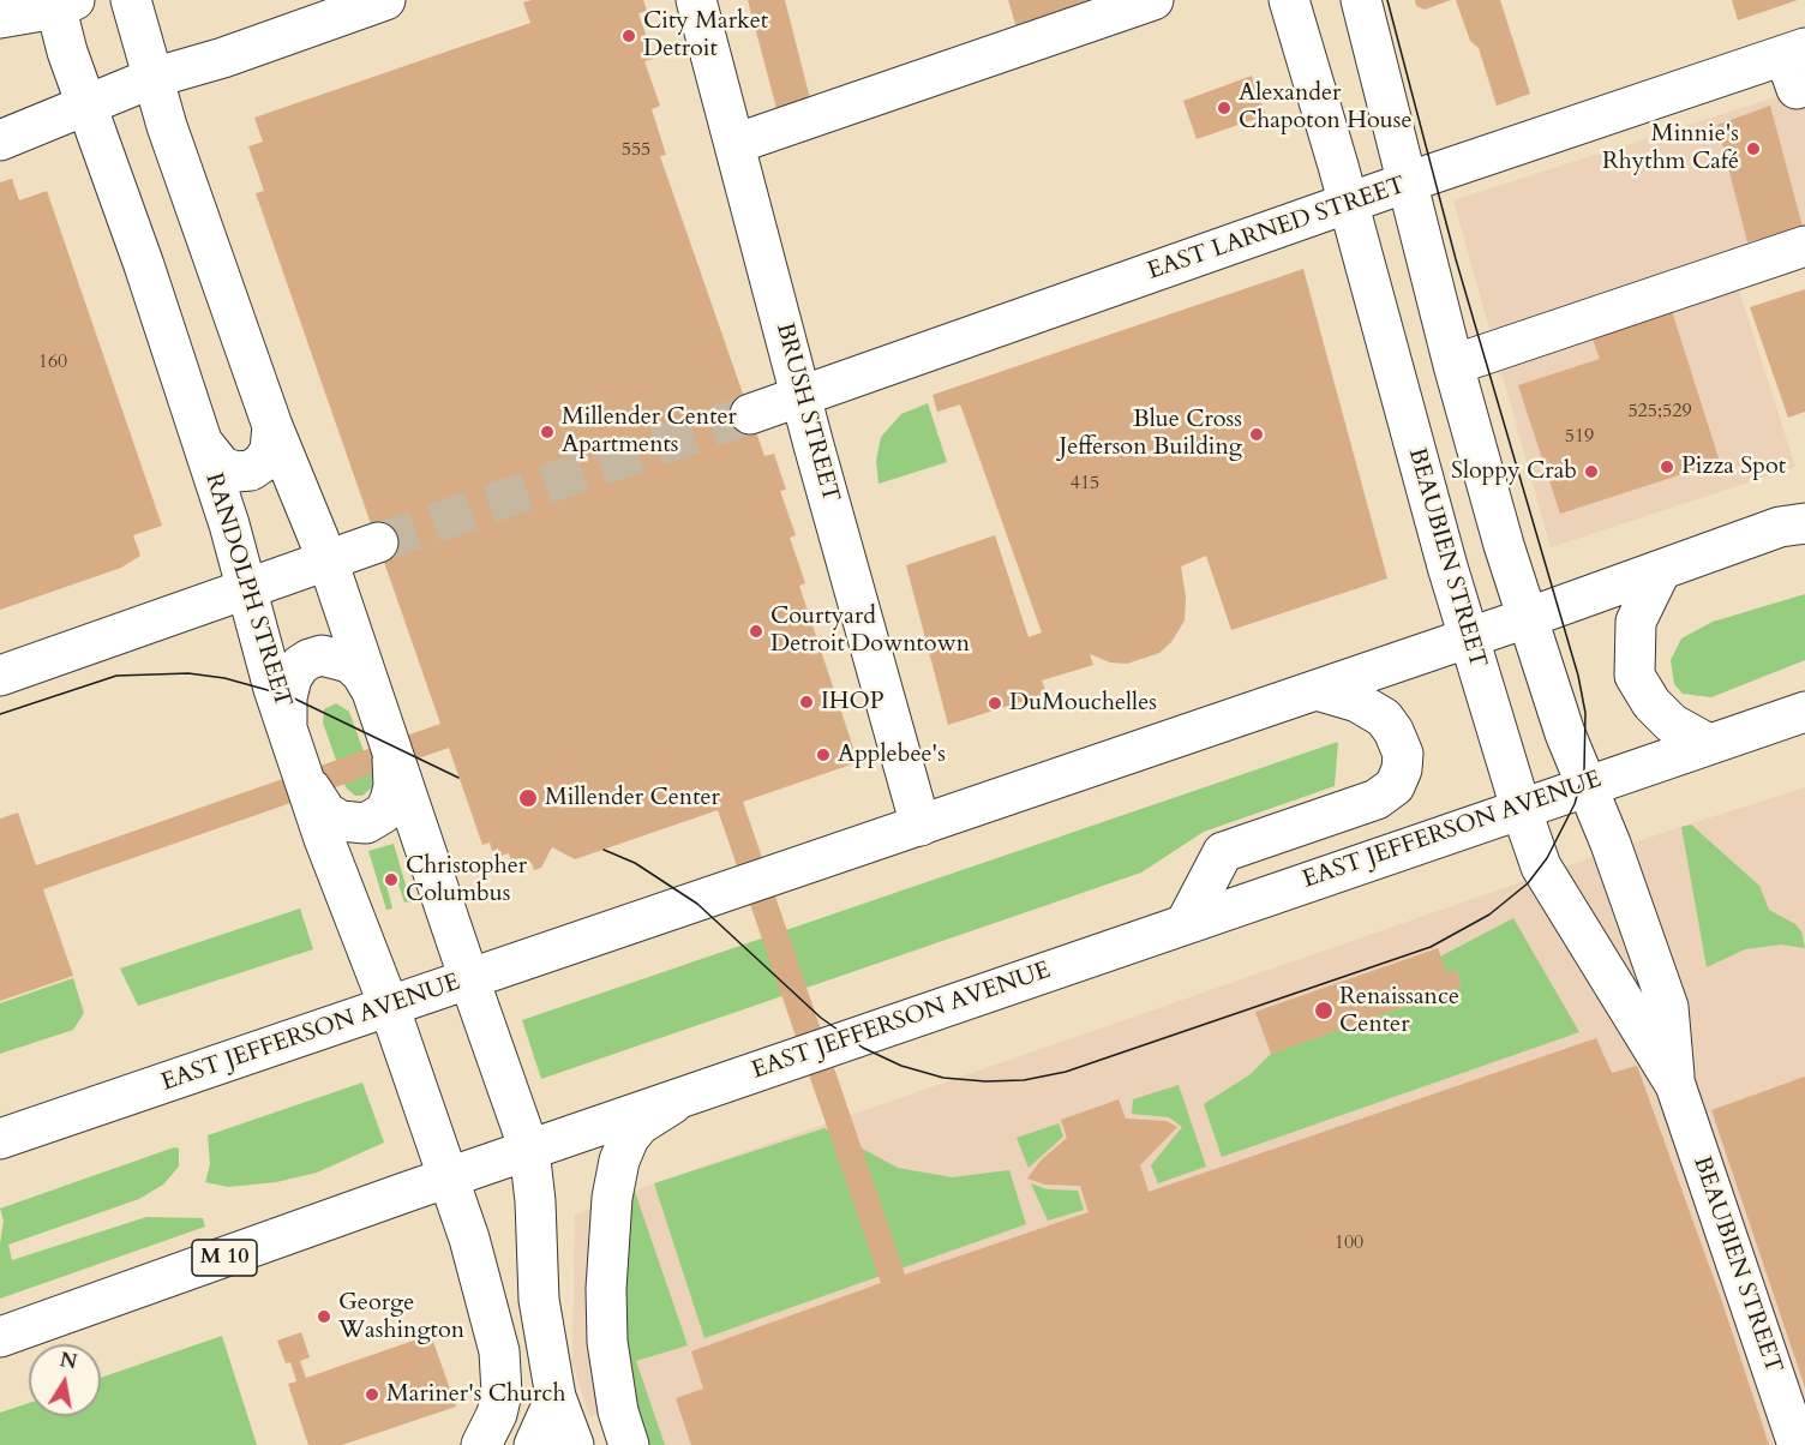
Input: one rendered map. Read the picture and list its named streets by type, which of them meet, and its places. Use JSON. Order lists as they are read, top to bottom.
{
  "streets": {
    "main road": [
      "EAST LARNED STREET",
      "BRUSH STREET",
      "BEAUBIEN STREET",
      "RANDOLPH STREET",
      "EAST JEFFERSON AVENUE",
      "M 10"
    ]
  },
  "crossings": [
    ["EAST LARNED STREET", "BRUSH STREET"],
    ["EAST LARNED STREET", "BEAUBIEN STREET"],
    ["BRUSH STREET", "EAST JEFFERSON AVENUE"],
    ["BEAUBIEN STREET", "EAST JEFFERSON AVENUE"],
    ["RANDOLPH STREET", "EAST JEFFERSON AVENUE"]
  ],
  "places": [
    "City Market Detroit",
    "Alexander Chapoton House",
    "Minnie's Rhythm Café",
    "Millender Center Apartments",
    "Blue Cross Jefferson Building",
    "Pizza Spot",
    "Sloppy Crab",
    "Courtyard Detroit Downtown",
    "IHOP",
    "DuMouchelles",
    "Applebee's",
    "Millender Center",
    "Christopher Columbus",
    "Renaissance Center",
    "George Washington",
    "Mariner's Church"
  ],
  "house_numbers": [
    "555",
    "160",
    "525;529",
    "519",
    "415",
    "100"
  ],
  "north": "top"
}
